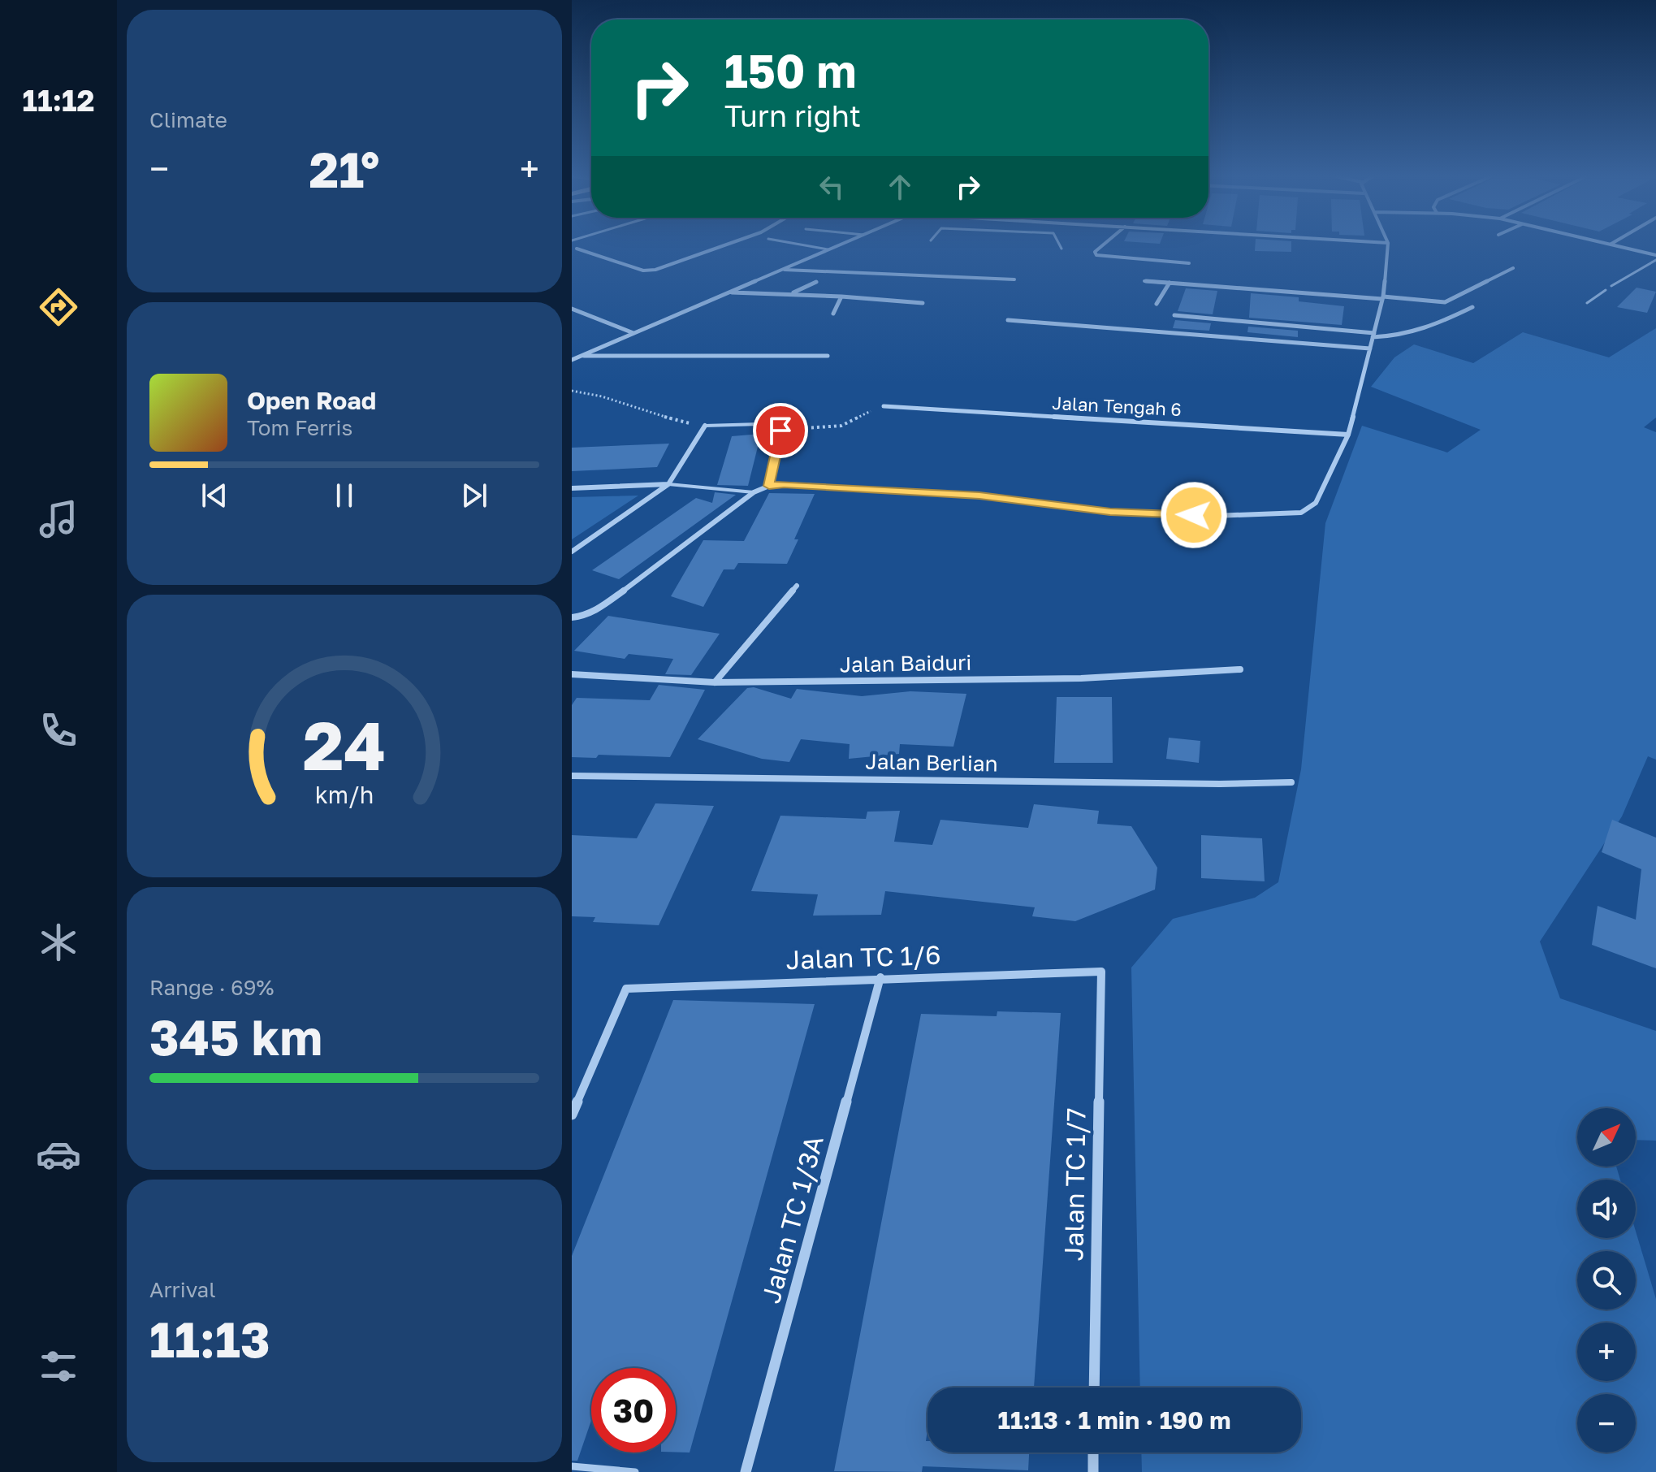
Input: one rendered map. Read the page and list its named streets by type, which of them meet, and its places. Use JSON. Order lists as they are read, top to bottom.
{
  "streets": {
    "street": [
      "Jalan Tengah 6",
      "Jalan Baiduri",
      "Jalan Berlian",
      "Jalan TC 1/6",
      "Jalan TC 1/7",
      "Jalan TC 1/3A"
    ]
  },
  "crossings": [
    ["Jalan TC 1/6", "Jalan TC 1/7"],
    ["Jalan TC 1/6", "Jalan TC 1/3A"]
  ],
  "north": "top right",
  "page": {
    "tabs": "11:12",
    "tile": [
      "Climate",
      ["Range · 69%", "345 km"],
      ["Arrival", "11:13"]
    ],
    "turn": ["150 m", "Turn right"],
    "heat": ["−", "21°", "+"],
    "song": ["Open Road", "Tom Ferris"],
    "map_buttons": ["+", "−"],
    "limit": "30",
    "trip": "11:13 · 1 min · 190 m",
    "gauge": ["24", "km/h"]
  }
}
